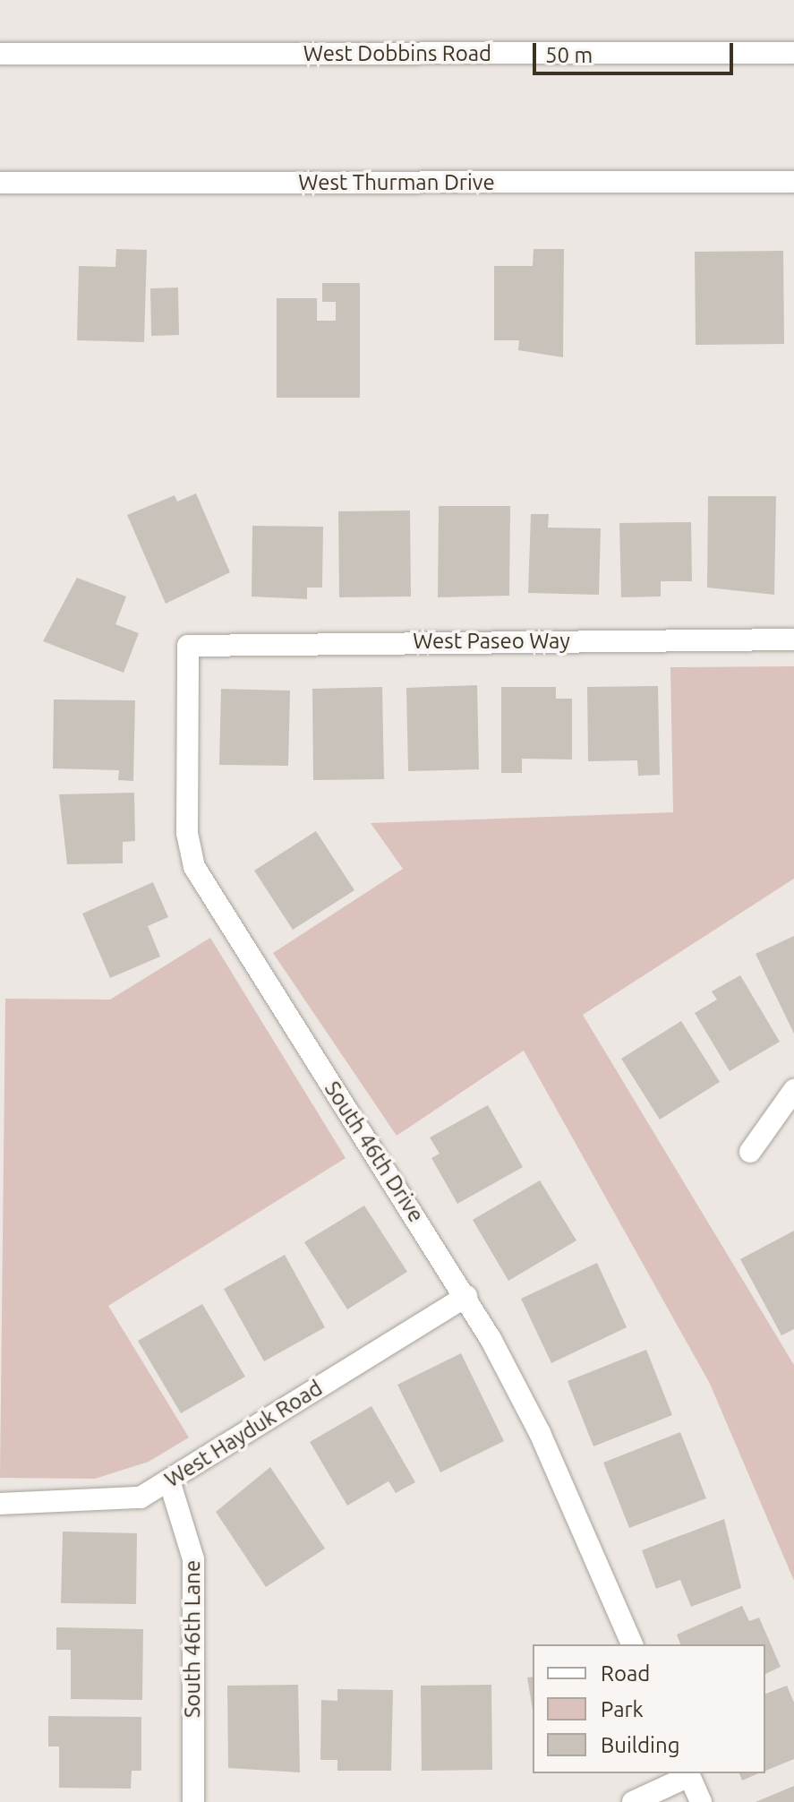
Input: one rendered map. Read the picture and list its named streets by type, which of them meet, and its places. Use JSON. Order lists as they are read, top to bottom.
{
  "streets": {
    "street": [
      "West Dobbins Road",
      "West Thurman Drive",
      "West Paseo Way",
      "South 46th Drive",
      "West Hayduk Road",
      "South 46th Lane"
    ]
  },
  "crossings": [
    ["West Paseo Way", "South 46th Drive"],
    ["South 46th Drive", "West Hayduk Road"],
    ["West Hayduk Road", "South 46th Lane"]
  ],
  "legend": ["Road", "Park", "Building"],
  "scale_bar": "50 m"
}
